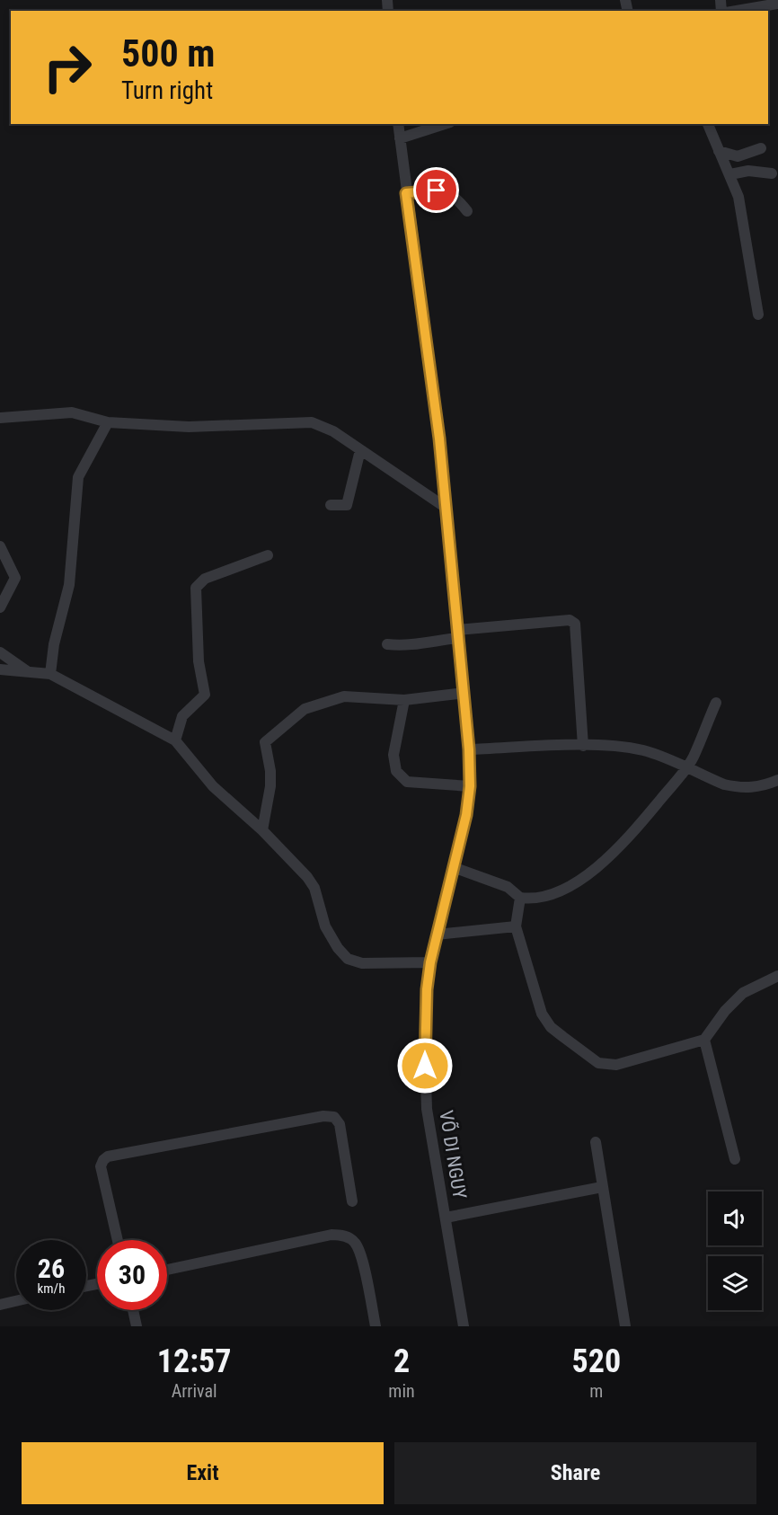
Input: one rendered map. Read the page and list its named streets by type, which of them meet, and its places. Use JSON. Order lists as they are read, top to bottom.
{
  "streets": {
    "street": ["VÕ DI NGUY"]
  },
  "page": {
    "turn": ["500 m", "Turn right"],
    "speed": "26 km/h",
    "limit": "30",
    "eta": [
      "12:57",
      "Arrival",
      "2",
      "min",
      "520",
      "m"
    ],
    "buttons": ["Exit", "Share"]
  }
}
